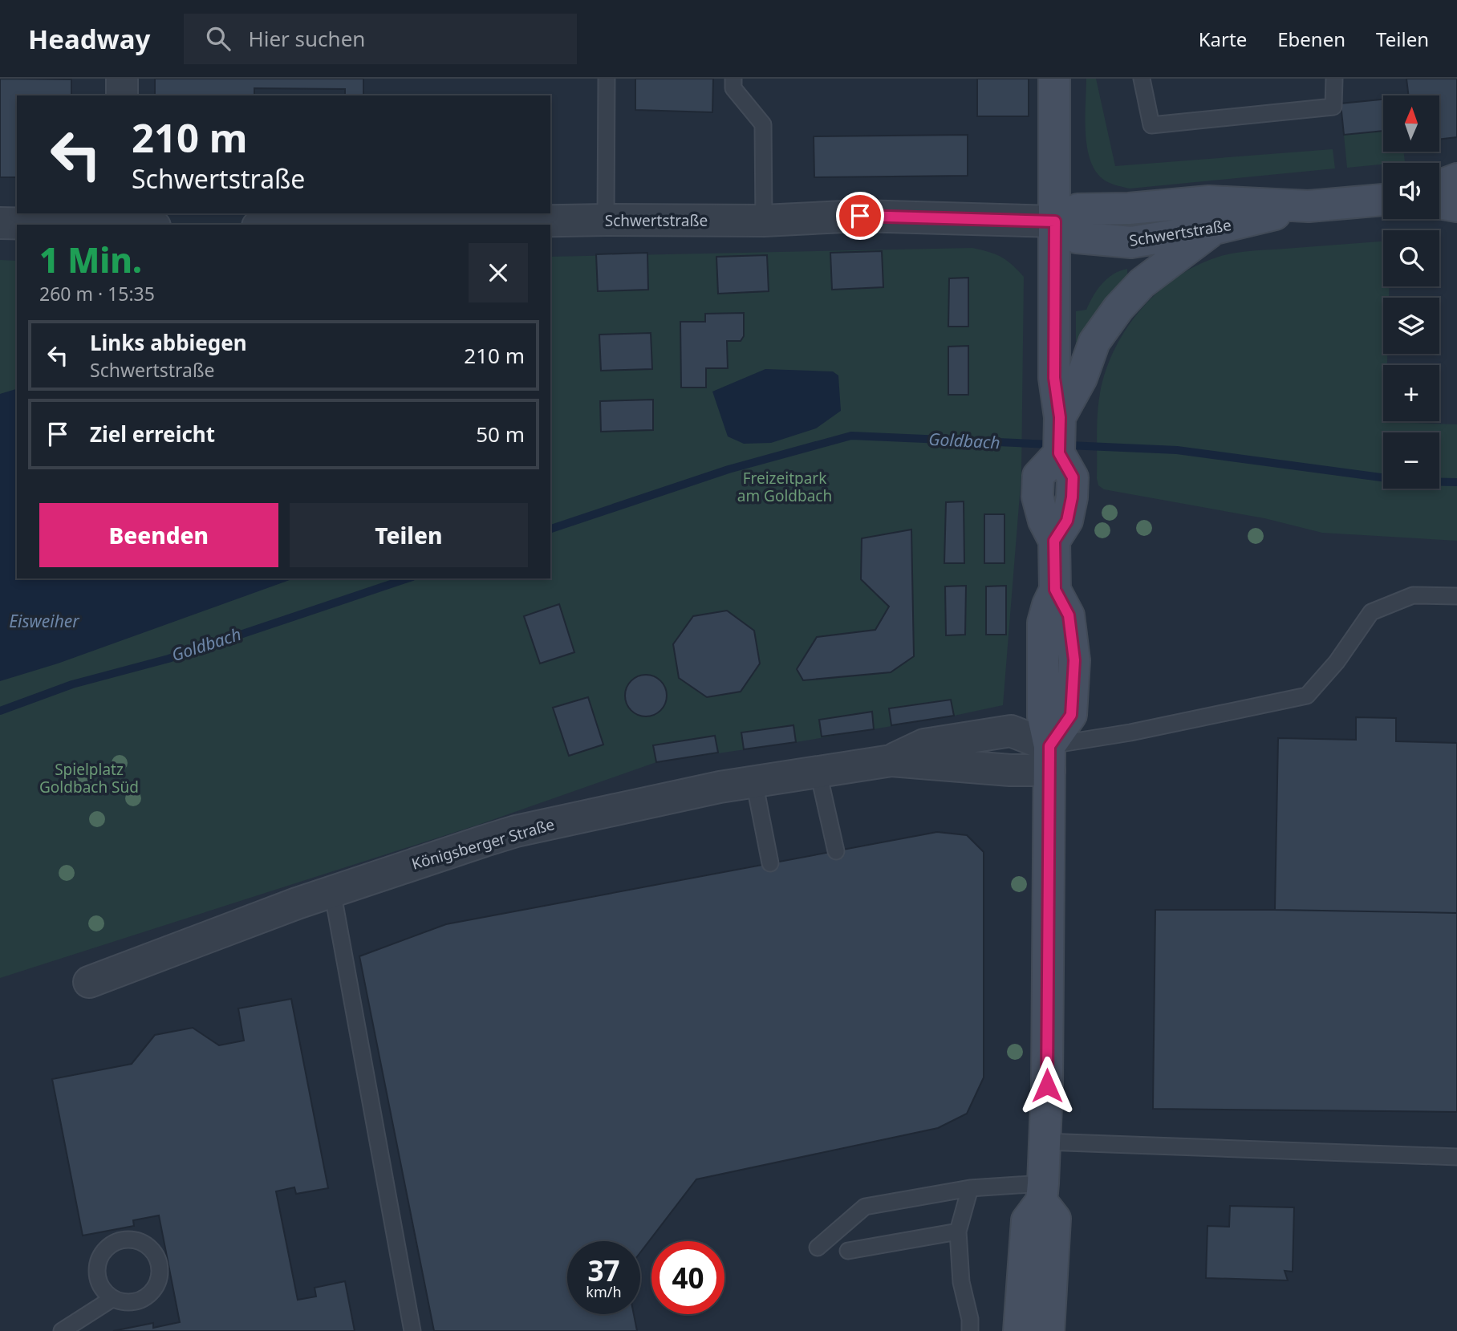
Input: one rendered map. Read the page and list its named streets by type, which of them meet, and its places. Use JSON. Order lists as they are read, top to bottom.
{
  "streets": {
    "street": ["Schwertstraße", "Königsberger Straße"]
  },
  "water": ["Goldbach", "Eisweiher"],
  "parks": ["Freizeitpark am Goldbach", "Spielplatz Goldbach Süd"],
  "north": "top",
  "page": {
    "header": "Headway",
    "search": "Hier suchen",
    "nav": ["Karte", "Ebenen", "Teilen"],
    "map_buttons": ["+", "−"],
    "turn": ["210 m", "Schwertstraße"],
    "heading": ["1 Min.", "260 m · 15:35"],
    "list": [
      {
        "name": "Links abbiegen",
        "note": "Schwertstraße",
        "value": "210 m"
      },
      {
        "name": "Ziel erreicht",
        "value": "50 m"
      }
    ],
    "buttons": ["Beenden", "Teilen"],
    "speed": "37 km/h",
    "limit": "40"
  }
}
